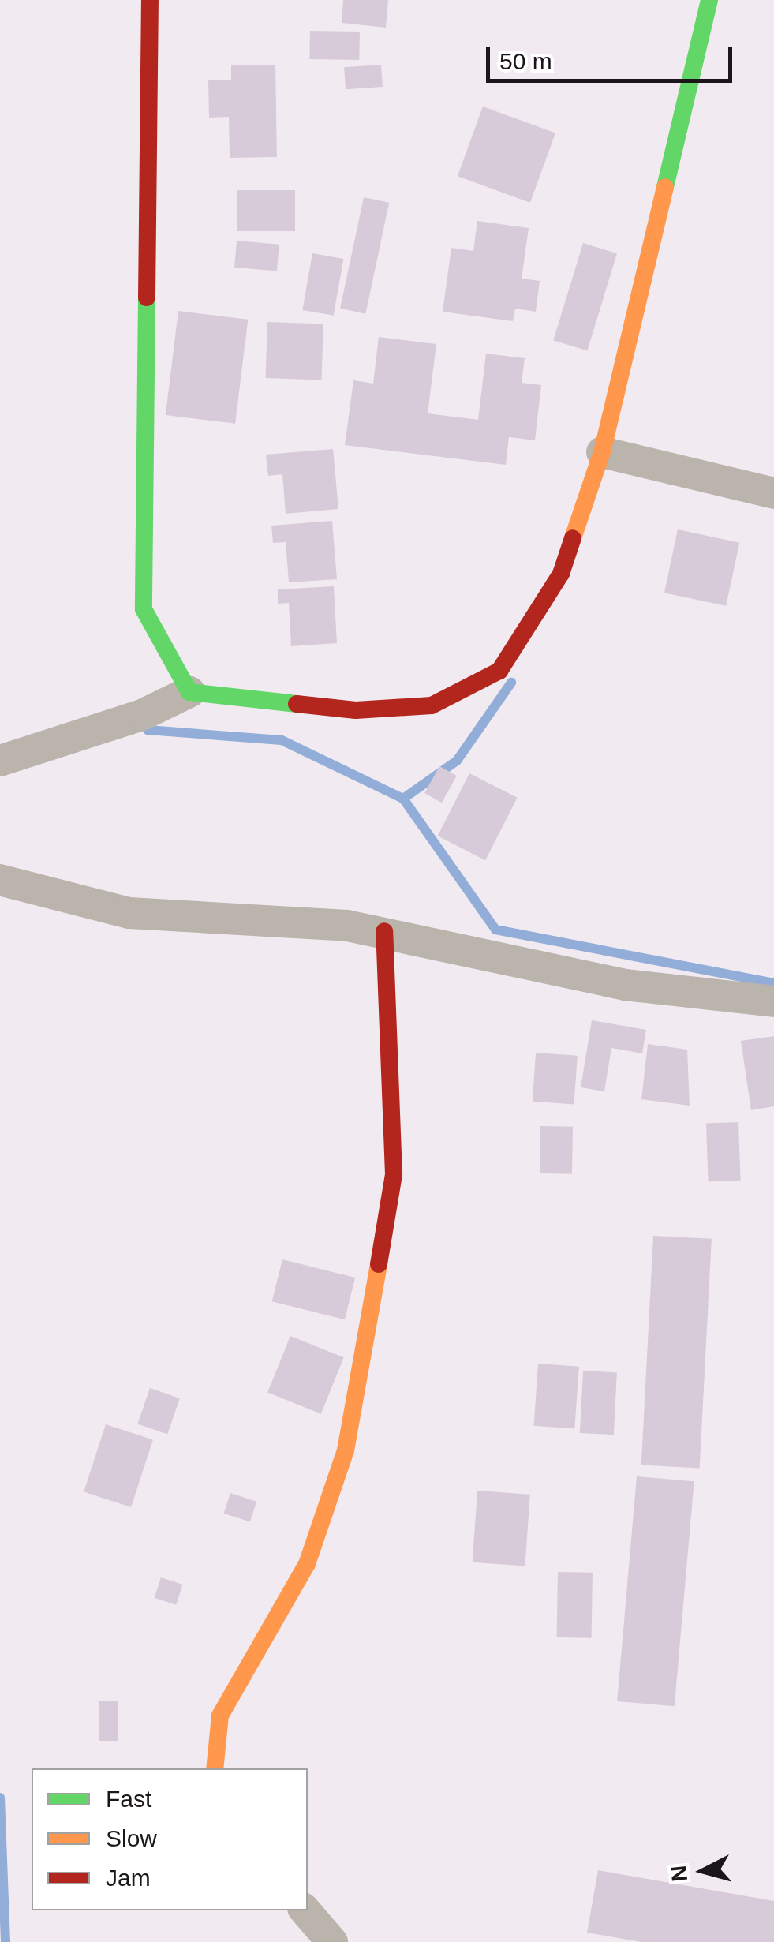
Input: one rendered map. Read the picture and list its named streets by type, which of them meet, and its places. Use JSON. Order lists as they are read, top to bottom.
{
  "legend": ["Fast", "Slow", "Jam"],
  "scale_bar": "50 m",
  "north": "left"
}
